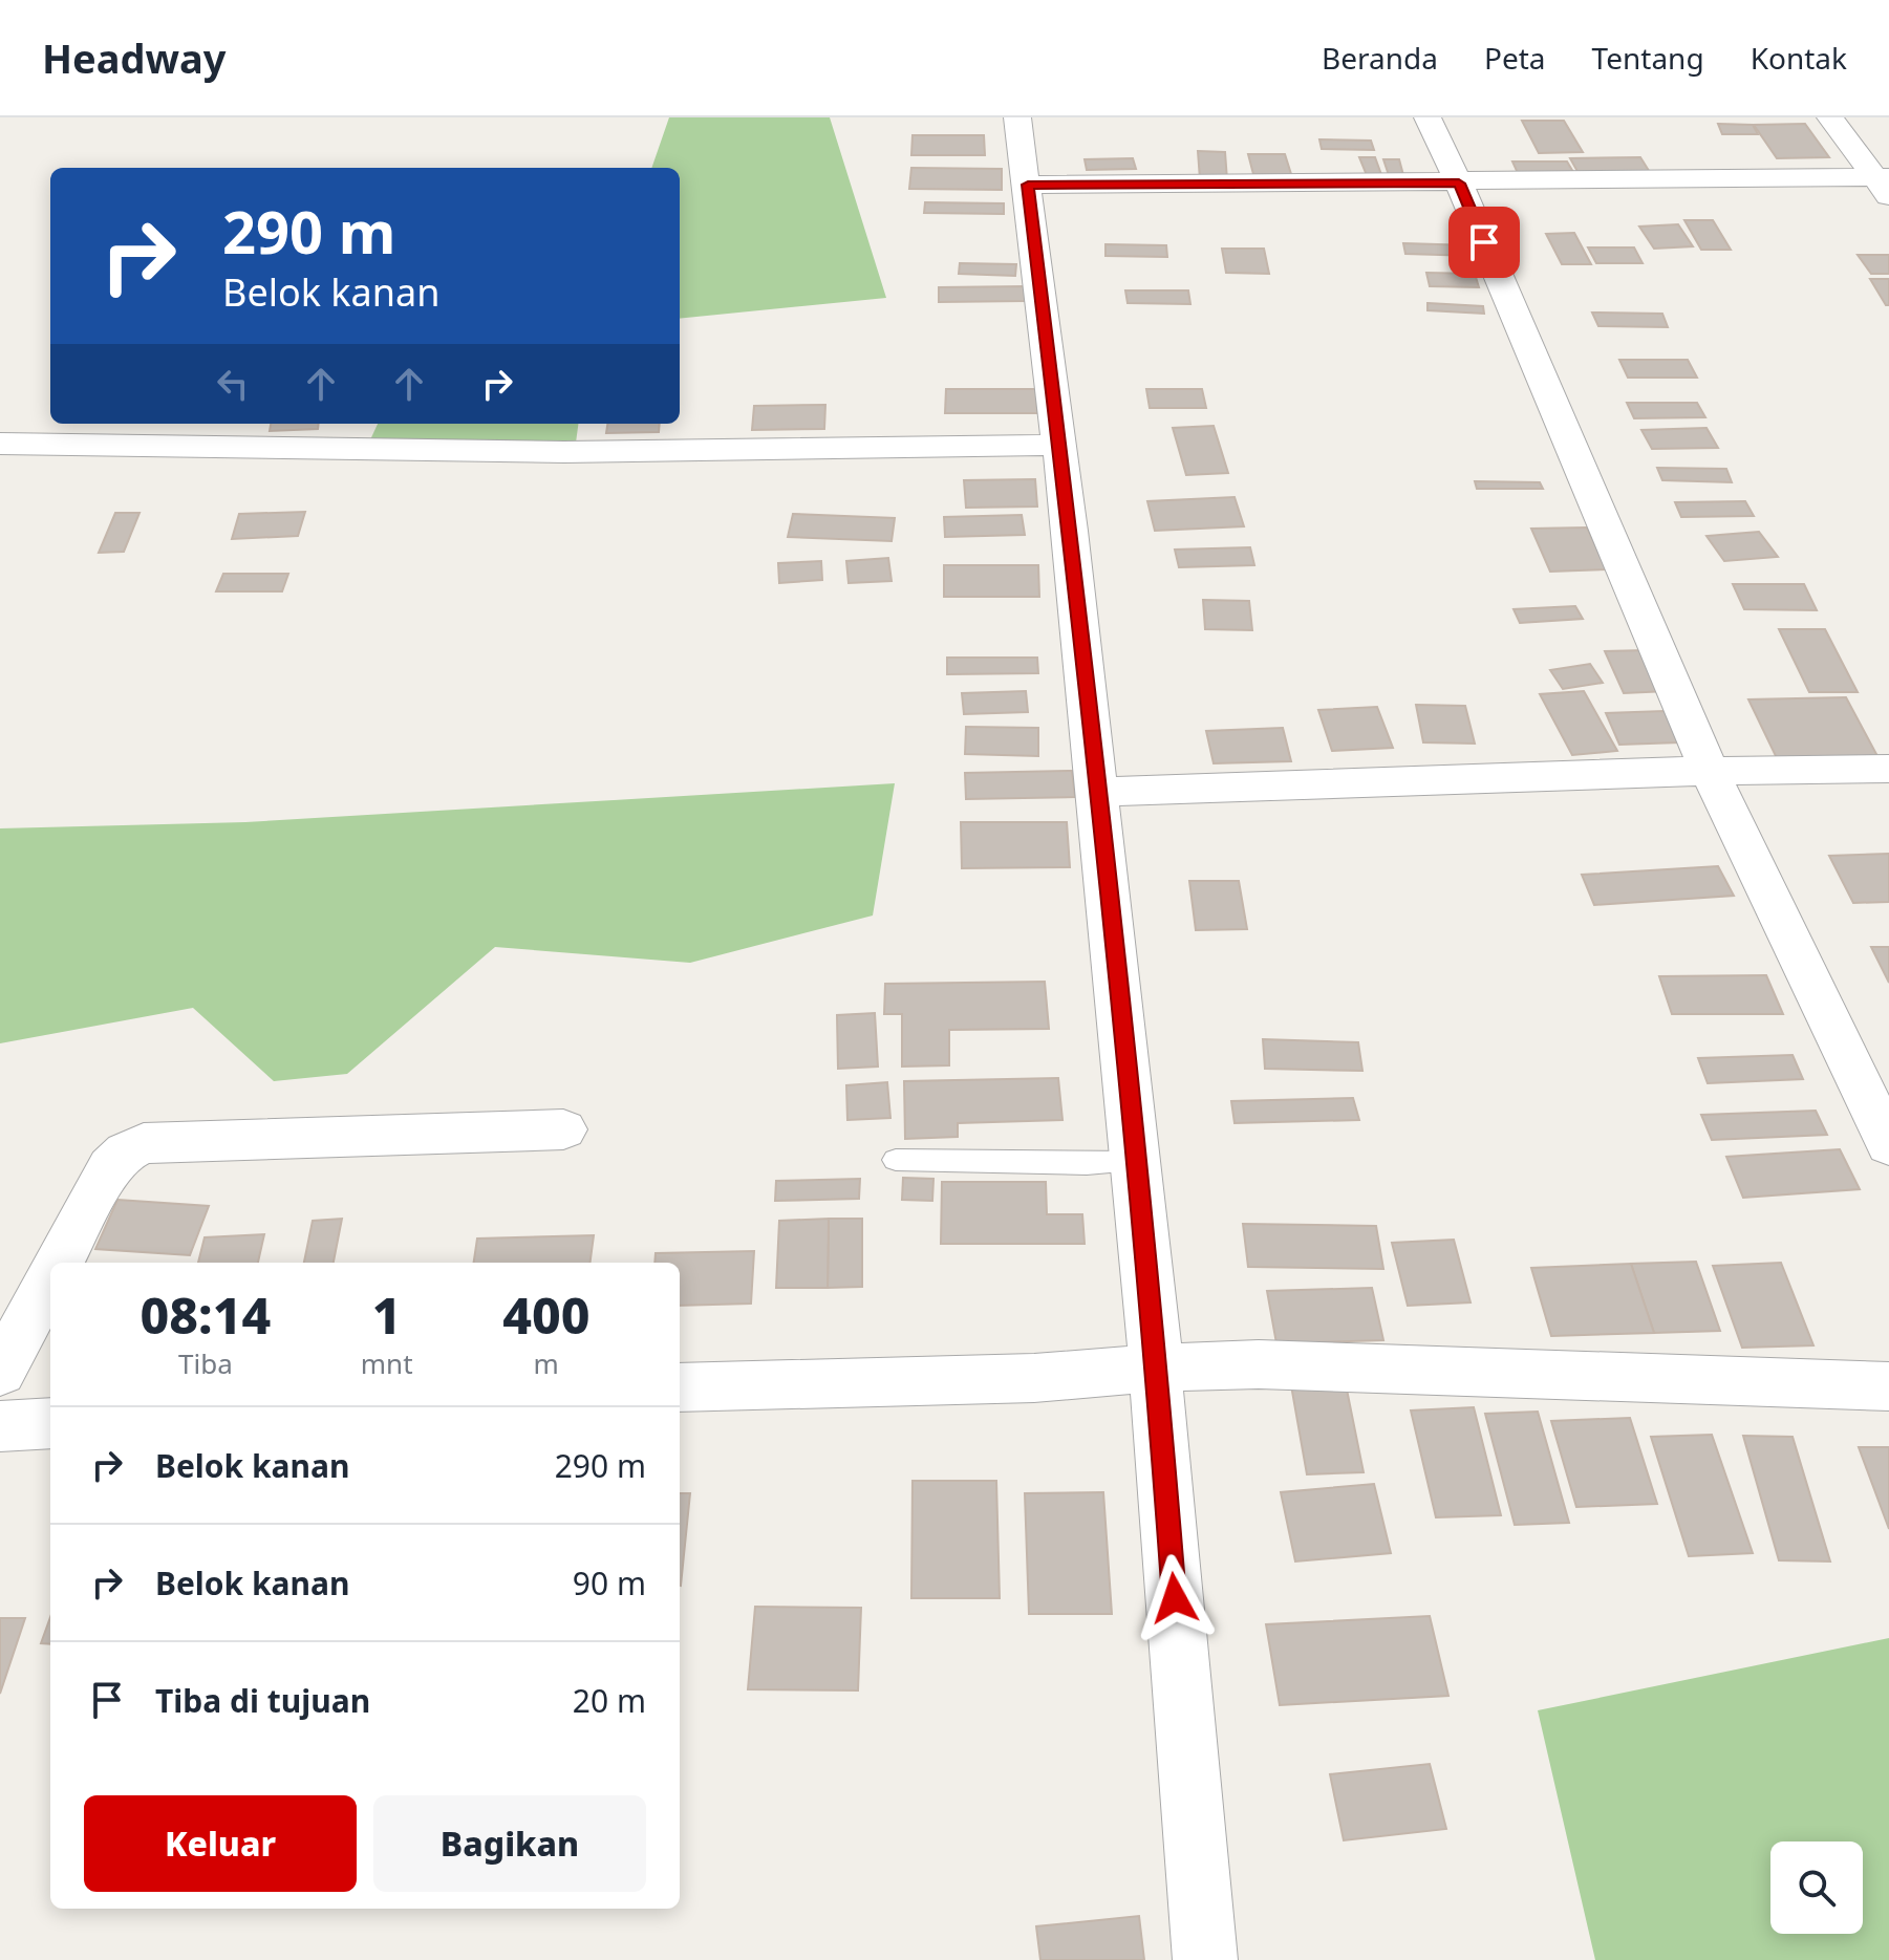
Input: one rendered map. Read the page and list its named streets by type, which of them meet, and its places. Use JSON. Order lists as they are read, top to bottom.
{
  "page": {
    "header": "Headway",
    "nav": [
      "Beranda",
      "Peta",
      "Tentang",
      "Kontak"
    ],
    "turn": ["290 m", "Belok kanan"],
    "eta": [
      "08:14",
      "Tiba",
      "1",
      "mnt",
      "400",
      "m"
    ],
    "list": [
      {
        "name": "Belok kanan",
        "value": "290 m"
      },
      {
        "name": "Belok kanan",
        "value": "90 m"
      },
      {
        "name": "Tiba di tujuan",
        "value": "20 m"
      }
    ],
    "buttons": ["Keluar", "Bagikan"]
  }
}
